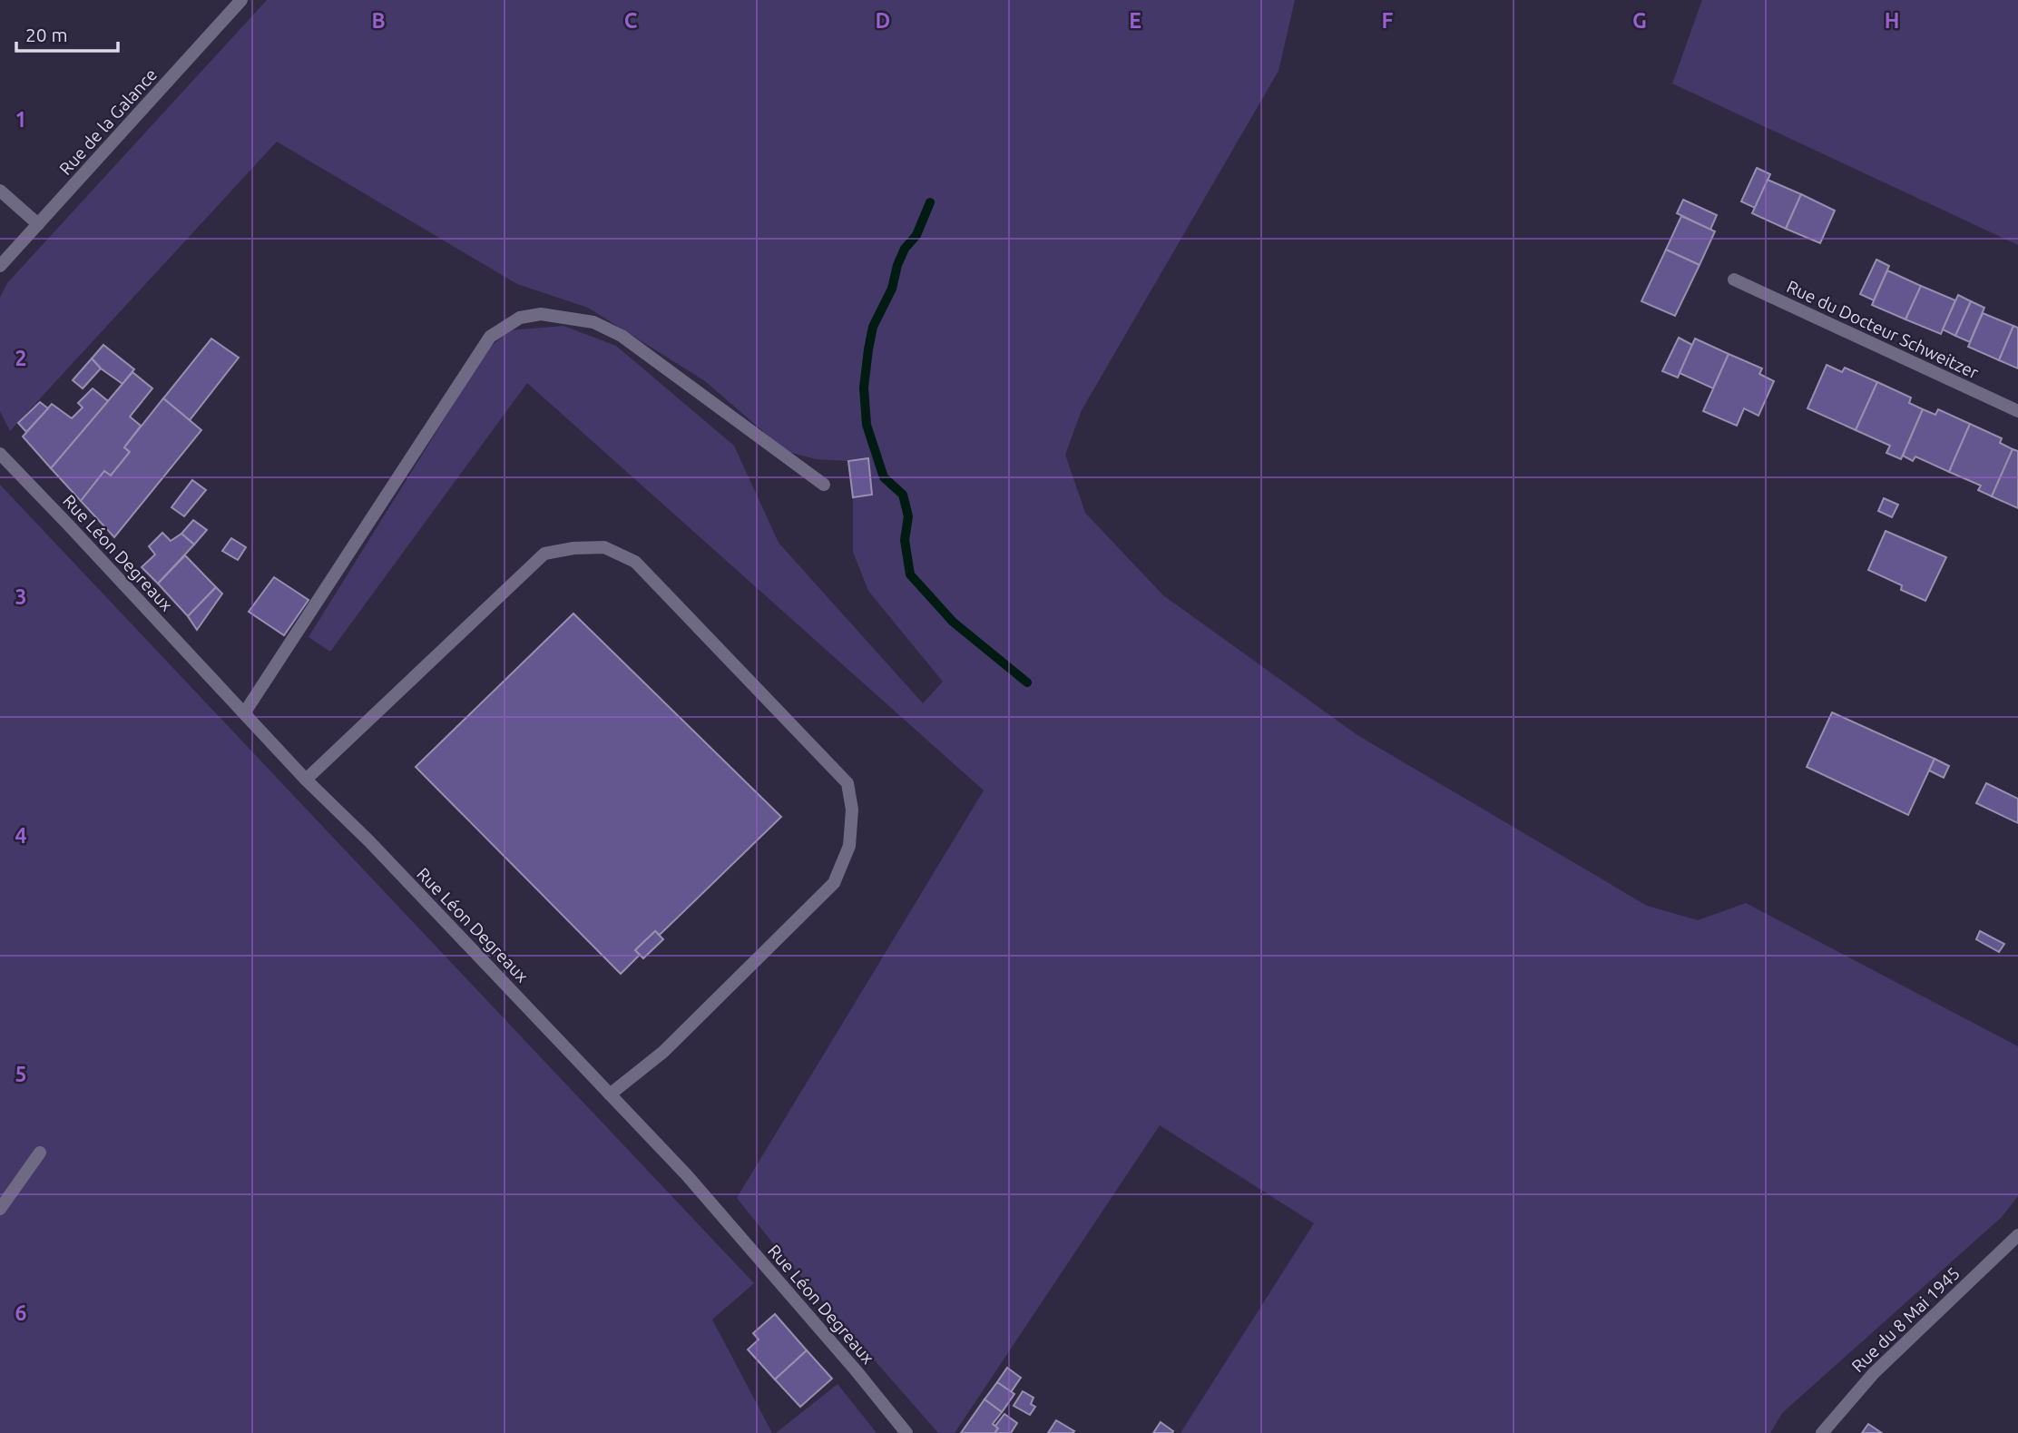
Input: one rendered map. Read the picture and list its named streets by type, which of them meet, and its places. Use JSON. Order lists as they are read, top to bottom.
{
  "streets": {
    "street": [
      "Rue de la Galance",
      "Rue du Docteur Schweitzer",
      "Rue Léon Degreaux",
      "Rue du 8 Mai 1945"
    ]
  },
  "scale_bar": "20 m",
  "grid": {
    "columns": [
      "B",
      "C",
      "D",
      "E",
      "F",
      "G",
      "H"
    ],
    "rows": [
      "1",
      "2",
      "3",
      "4",
      "5",
      "6"
    ]
  }
}
